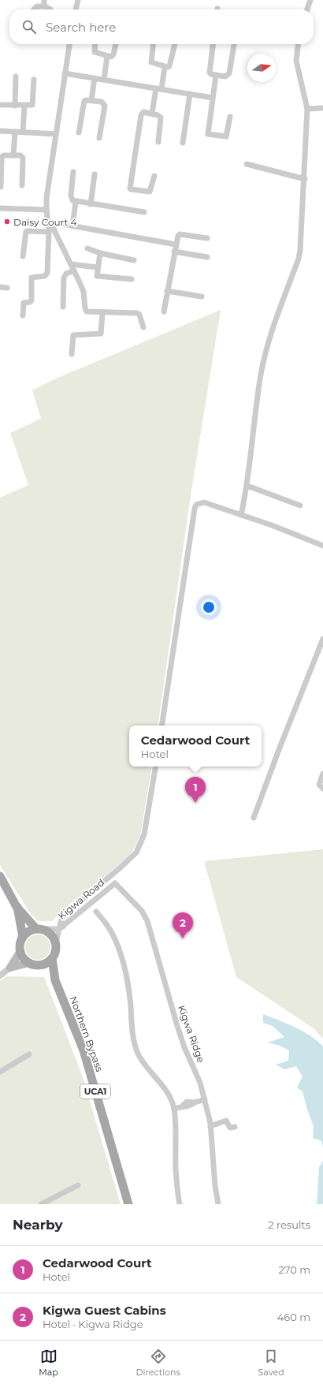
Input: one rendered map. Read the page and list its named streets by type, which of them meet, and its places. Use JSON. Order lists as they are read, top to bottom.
{
  "streets": {
    "main road": ["Northern Bypass", "UCA1"],
    "street": ["Kigwa Road", "Kigwa Ridge"]
  },
  "crossings": [
    ["Kigwa Road", "Kigwa Ridge"],
    ["Northern Bypass", "UCA1"]
  ],
  "places": ["Daisy Court 4"],
  "north": "right",
  "page": {
    "search": "Search here",
    "popup": ["Cedarwood Court", "Hotel"],
    "pins": ["1", "2"],
    "heading": ["Nearby", "2 results"],
    "list": [
      {
        "mark": "1",
        "name": "Cedarwood Court",
        "note": "Hotel",
        "value": "270 m"
      },
      {
        "mark": "2",
        "name": "Kigwa Guest Cabins",
        "note": "Hotel · Kigwa Ridge",
        "value": "460 m"
      }
    ],
    "nav": ["Map", "Directions", "Saved"]
  }
}
